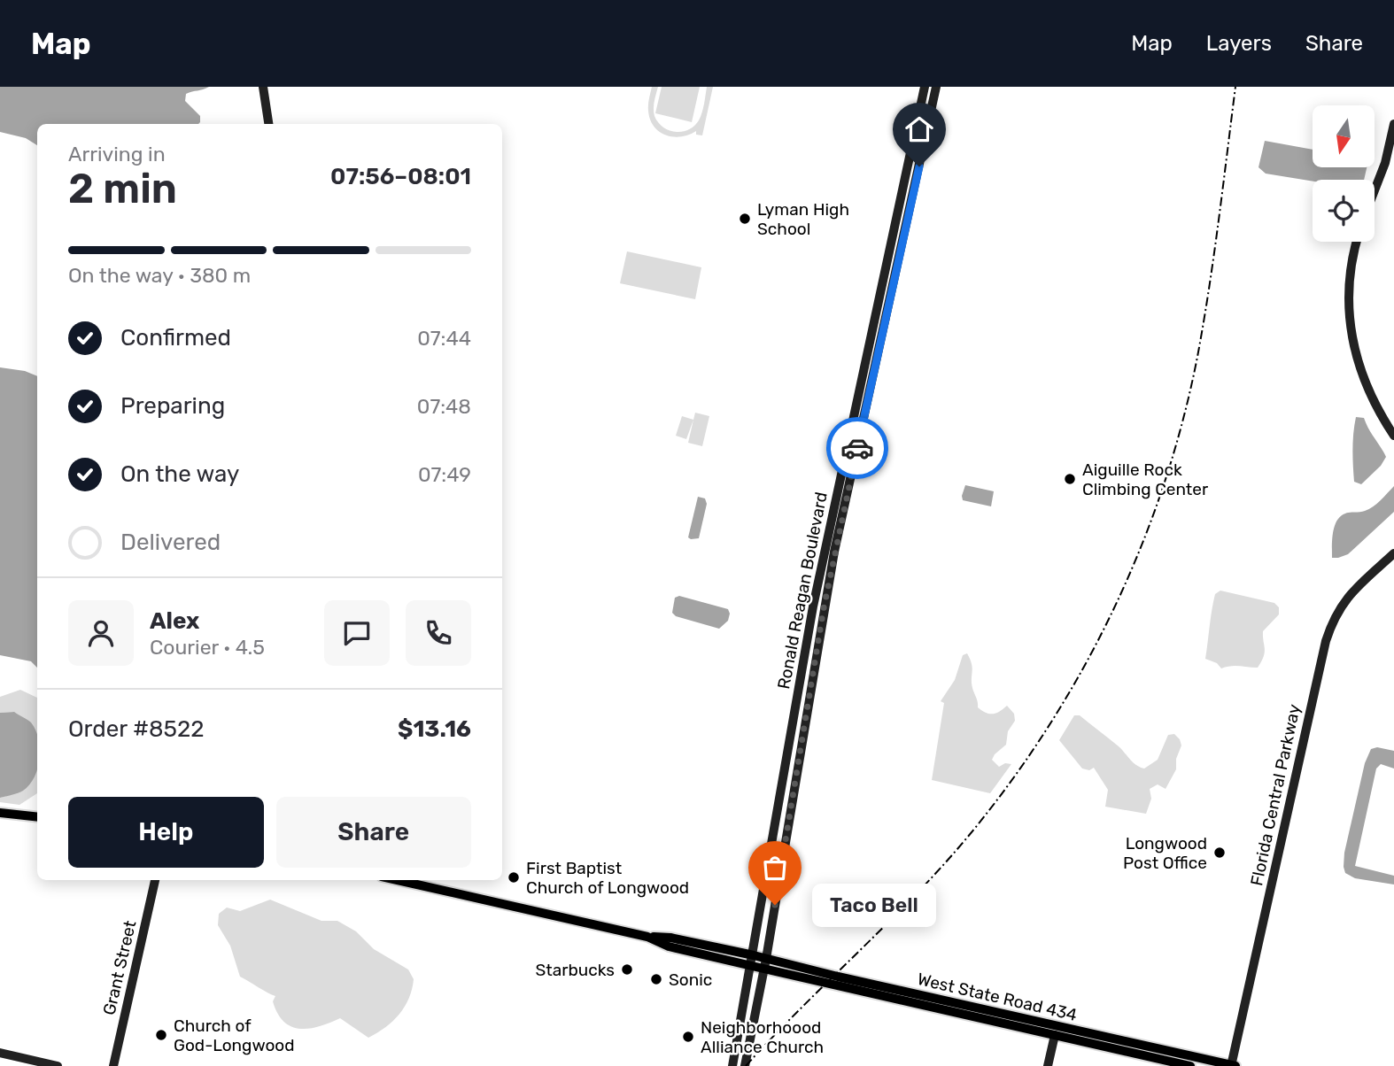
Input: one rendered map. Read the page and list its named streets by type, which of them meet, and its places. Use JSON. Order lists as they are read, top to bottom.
{
  "streets": {
    "main road": [
      "Ronald Reagan Boulevard",
      "Florida Central Parkway",
      "Grant Street",
      "West State Road 434"
    ]
  },
  "crossings": [
    ["Ronald Reagan Boulevard", "West State Road 434"],
    ["Florida Central Parkway", "West State Road 434"]
  ],
  "places": [
    "Lyman High School",
    "Aiguille Rock Climbing Center",
    "Longwood Post Office",
    "First Baptist Church of Longwood",
    "Taco Bell",
    "Starbucks",
    "Sonic",
    "Church of God-Longwood",
    "Neighborhoood Alliance Church"
  ],
  "north": "bottom",
  "page": {
    "header": "Map",
    "nav": ["Map", "Layers", "Share"],
    "heading": ["2 min", "Arriving in", "07:56–08:01"],
    "panel": [
      "Alex",
      "Courier · 4.5",
      "Order #8522",
      "$13.16"
    ],
    "bar": "On the way · 380 m",
    "list": [
      ["Confirmed", "07:44"],
      ["Preparing", "07:48"],
      ["On the way", "07:49"],
      "Delivered"
    ],
    "buttons": ["Help", "Share"],
    "bubble": "Taco Bell"
  }
}
